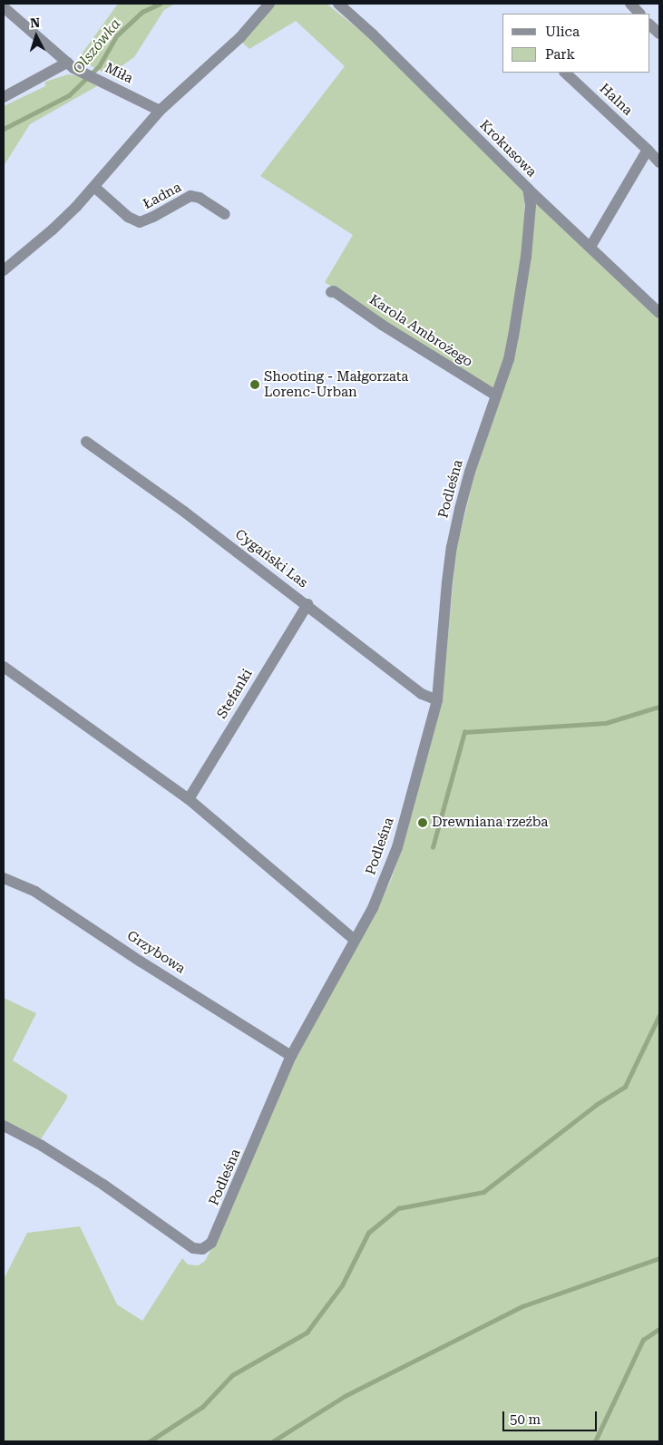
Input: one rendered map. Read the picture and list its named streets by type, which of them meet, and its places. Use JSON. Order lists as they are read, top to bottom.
{
  "streets": {
    "street": [
      "Miła",
      "Halna",
      "Krokusowa",
      "Ładna",
      "Karola Ambrożego",
      "Podleśna",
      "Cygański Las",
      "Stefanki",
      "Grzybowa"
    ]
  },
  "crossings": [
    ["Krokusowa", "Podleśna"],
    ["Karola Ambrożego", "Podleśna"],
    ["Podleśna", "Cygański Las"],
    ["Podleśna", "Grzybowa"],
    ["Cygański Las", "Stefanki"]
  ],
  "water": ["Olszówka"],
  "places": ["Shooting - Małgorzata Lorenc-Urban", "Drewniana rzeźba"],
  "legend": ["Ulica", "Park"],
  "scale_bar": "50 m",
  "north": "top"
}
